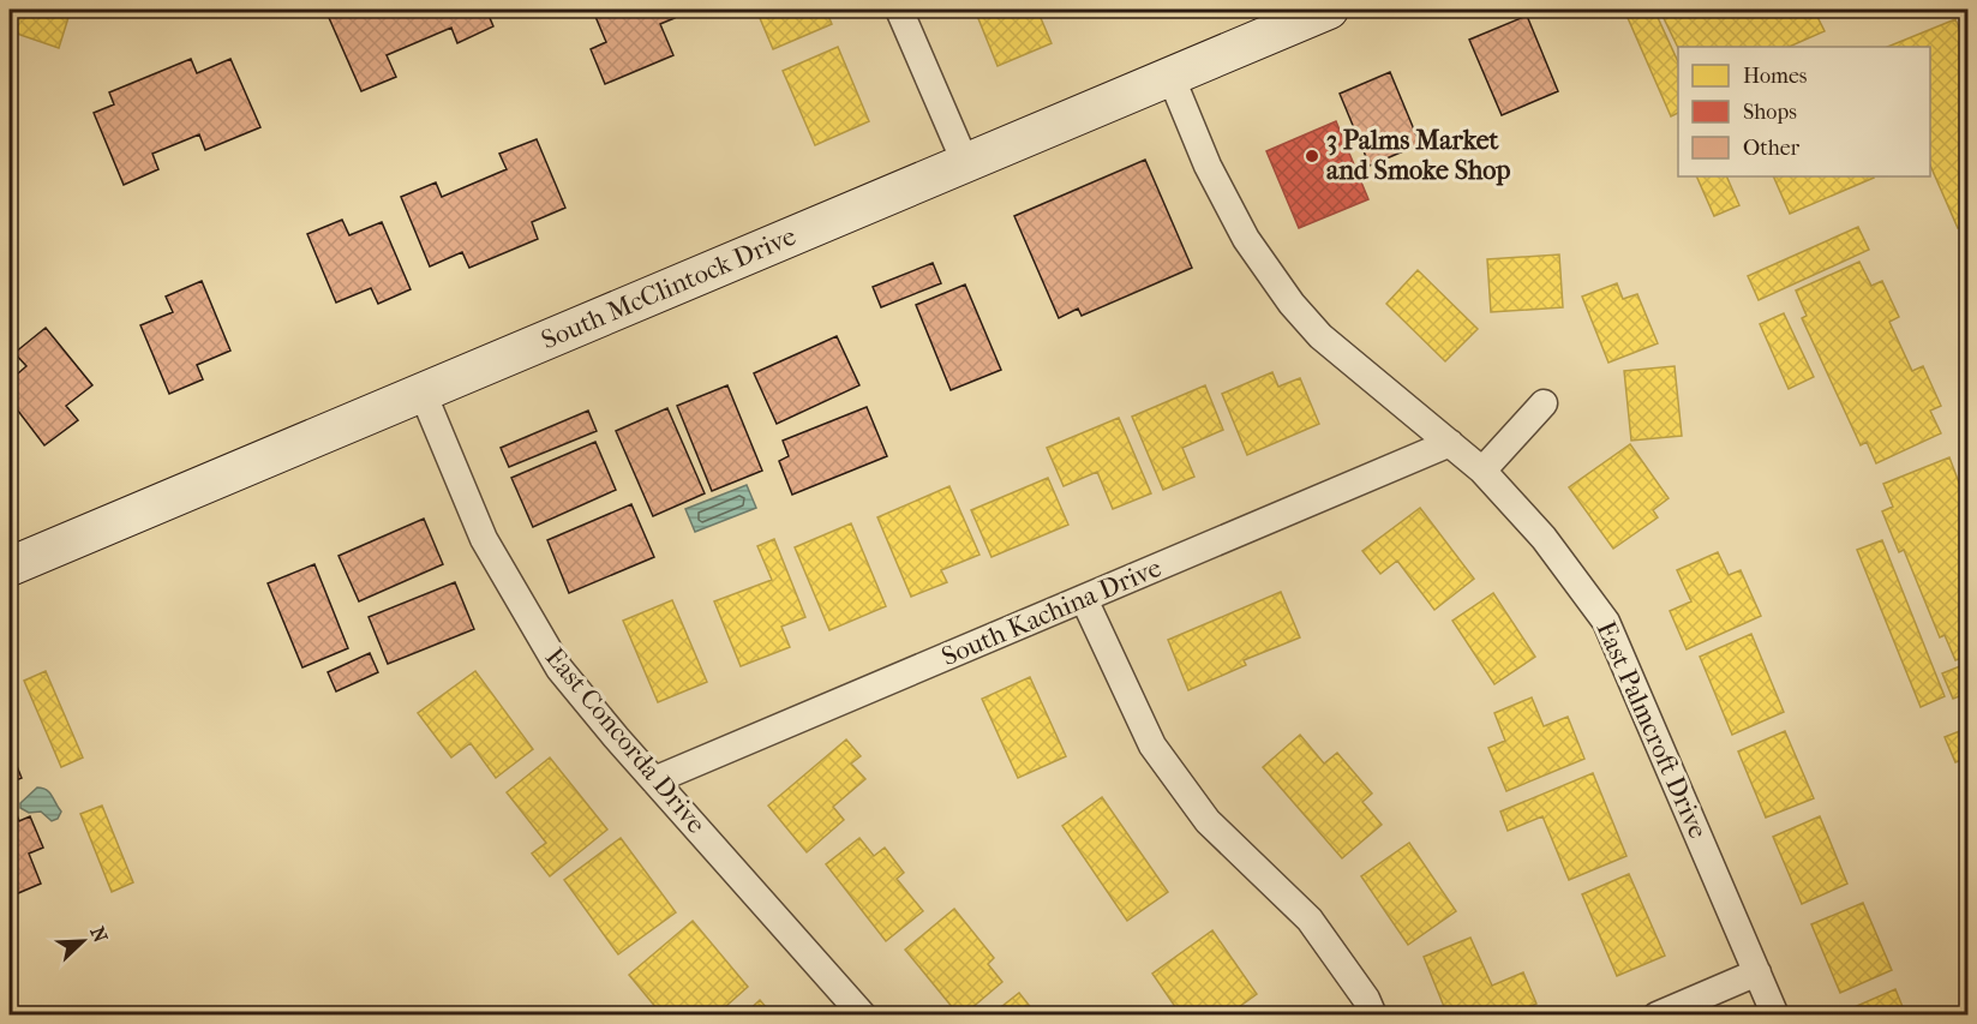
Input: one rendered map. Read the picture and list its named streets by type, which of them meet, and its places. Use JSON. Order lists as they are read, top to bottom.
{
  "streets": {
    "main road": ["South McClintock Drive"],
    "street": ["South Kachina Drive", "East Palmcroft Drive", "East Concorda Drive"]
  },
  "crossings": [
    ["South McClintock Drive", "East Palmcroft Drive"],
    ["South McClintock Drive", "East Concorda Drive"],
    ["South Kachina Drive", "East Palmcroft Drive"],
    ["South Kachina Drive", "East Concorda Drive"]
  ],
  "places": ["3 Palms Market and Smoke Shop"],
  "legend": ["Homes", "Shops", "Other"],
  "north": "top right"
}
